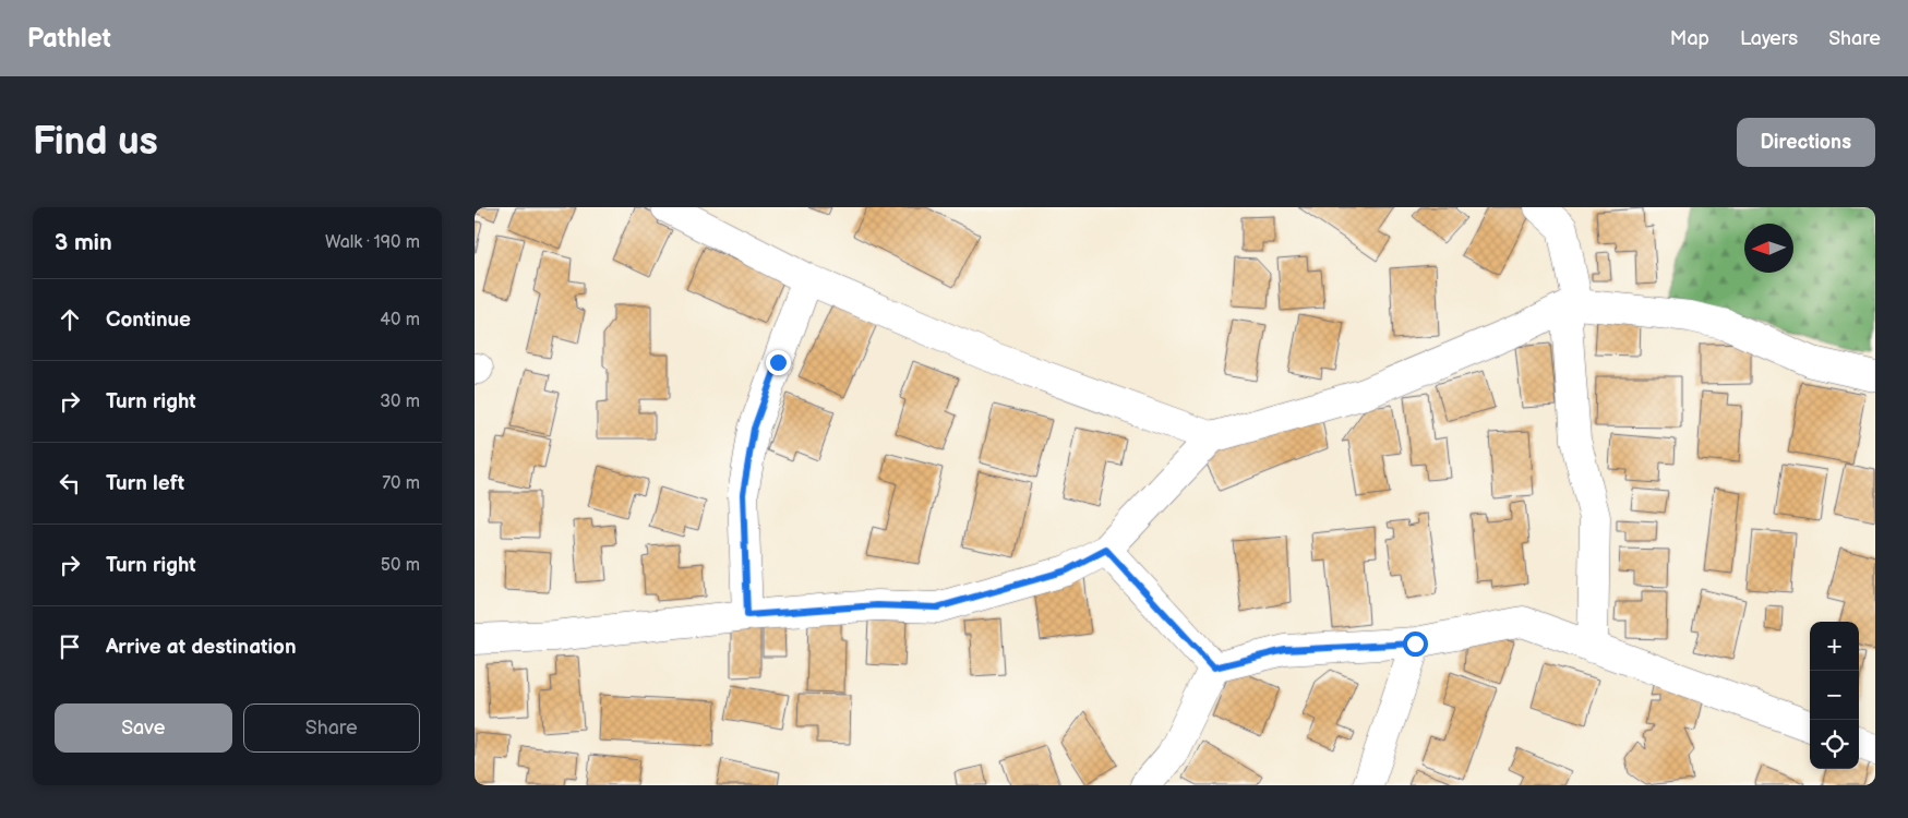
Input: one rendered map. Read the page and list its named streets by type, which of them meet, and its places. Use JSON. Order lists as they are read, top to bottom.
{
  "north": "left",
  "page": {
    "header": "Pathlet",
    "nav": ["Map", "Layers", "Share"],
    "buttons": [
      "Directions",
      ["Save", "Share"]
    ],
    "title": "Find us",
    "heading": ["3 min", "Walk · 190 m"],
    "list": [
      ["Continue", "40 m"],
      ["Turn right", "30 m"],
      ["Turn left", "70 m"],
      ["Turn right", "50 m"],
      "Arrive at destination"
    ],
    "map_buttons": ["+", "−"]
  }
}
